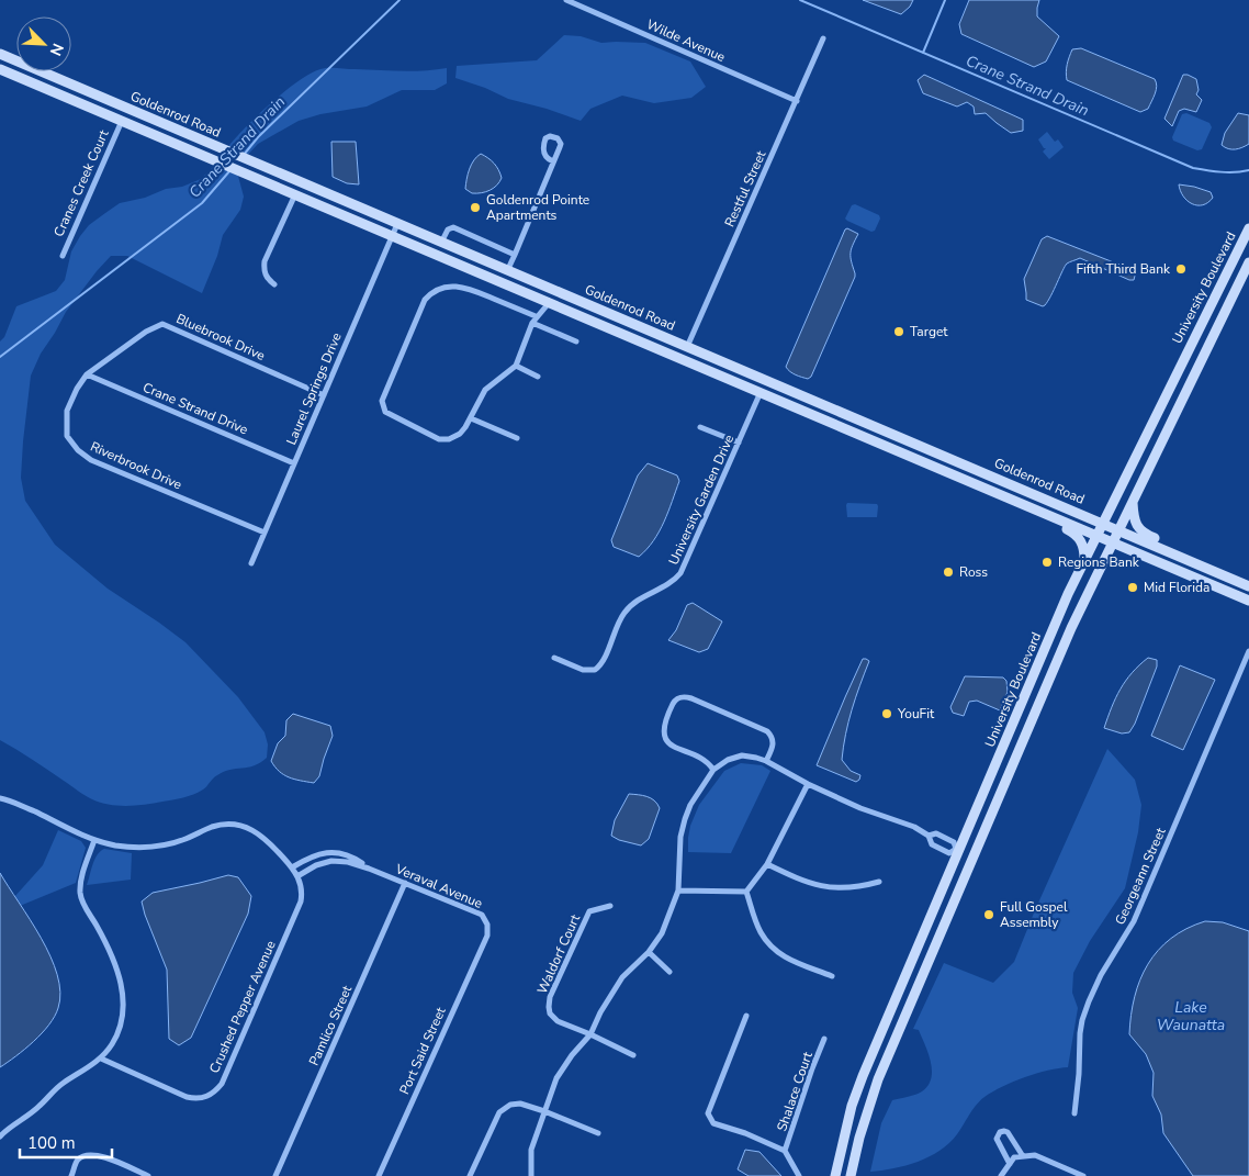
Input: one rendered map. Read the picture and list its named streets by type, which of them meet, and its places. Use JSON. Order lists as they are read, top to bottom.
{
  "streets": {
    "main road": ["Goldenrod Road", "University Boulevard"],
    "street": [
      "Wilde Avenue",
      "Cranes Creek Court",
      "Restful Street",
      "Bluebrook Drive",
      "Laurel Springs Drive",
      "Crane Strand Drive",
      "Riverbrook Drive",
      "University Garden Drive",
      "Georgeann Street",
      "Veraval Avenue",
      "Waldorf Court",
      "Crushed Pepper Avenue",
      "Pamlico Street",
      "Port Said Street",
      "Shalace Court"
    ]
  },
  "crossings": [
    ["Wilde Avenue", "Restful Street"],
    ["Goldenrod Road", "Cranes Creek Court"],
    ["Goldenrod Road", "Restful Street"],
    ["Goldenrod Road", "University Boulevard"],
    ["Goldenrod Road", "Laurel Springs Drive"],
    ["Goldenrod Road", "University Garden Drive"],
    ["Bluebrook Drive", "Laurel Springs Drive"],
    ["Bluebrook Drive", "Crane Strand Drive"],
    ["Bluebrook Drive", "Riverbrook Drive"],
    ["Laurel Springs Drive", "Crane Strand Drive"],
    ["Laurel Springs Drive", "Riverbrook Drive"],
    ["Crane Strand Drive", "Riverbrook Drive"],
    ["Veraval Avenue", "Crushed Pepper Avenue"],
    ["Veraval Avenue", "Pamlico Street"],
    ["Veraval Avenue", "Port Said Street"]
  ],
  "water": ["Crane Strand Drain", "Lake Waunatta"],
  "places": [
    "Goldenrod Pointe Apartments",
    "Fifth Third Bank",
    "Target",
    "Regions Bank",
    "Ross",
    "Mid Florida",
    "YouFit",
    "Full Gospel Assembly"
  ],
  "scale_bar": "100 m",
  "north": "bottom right"
}
